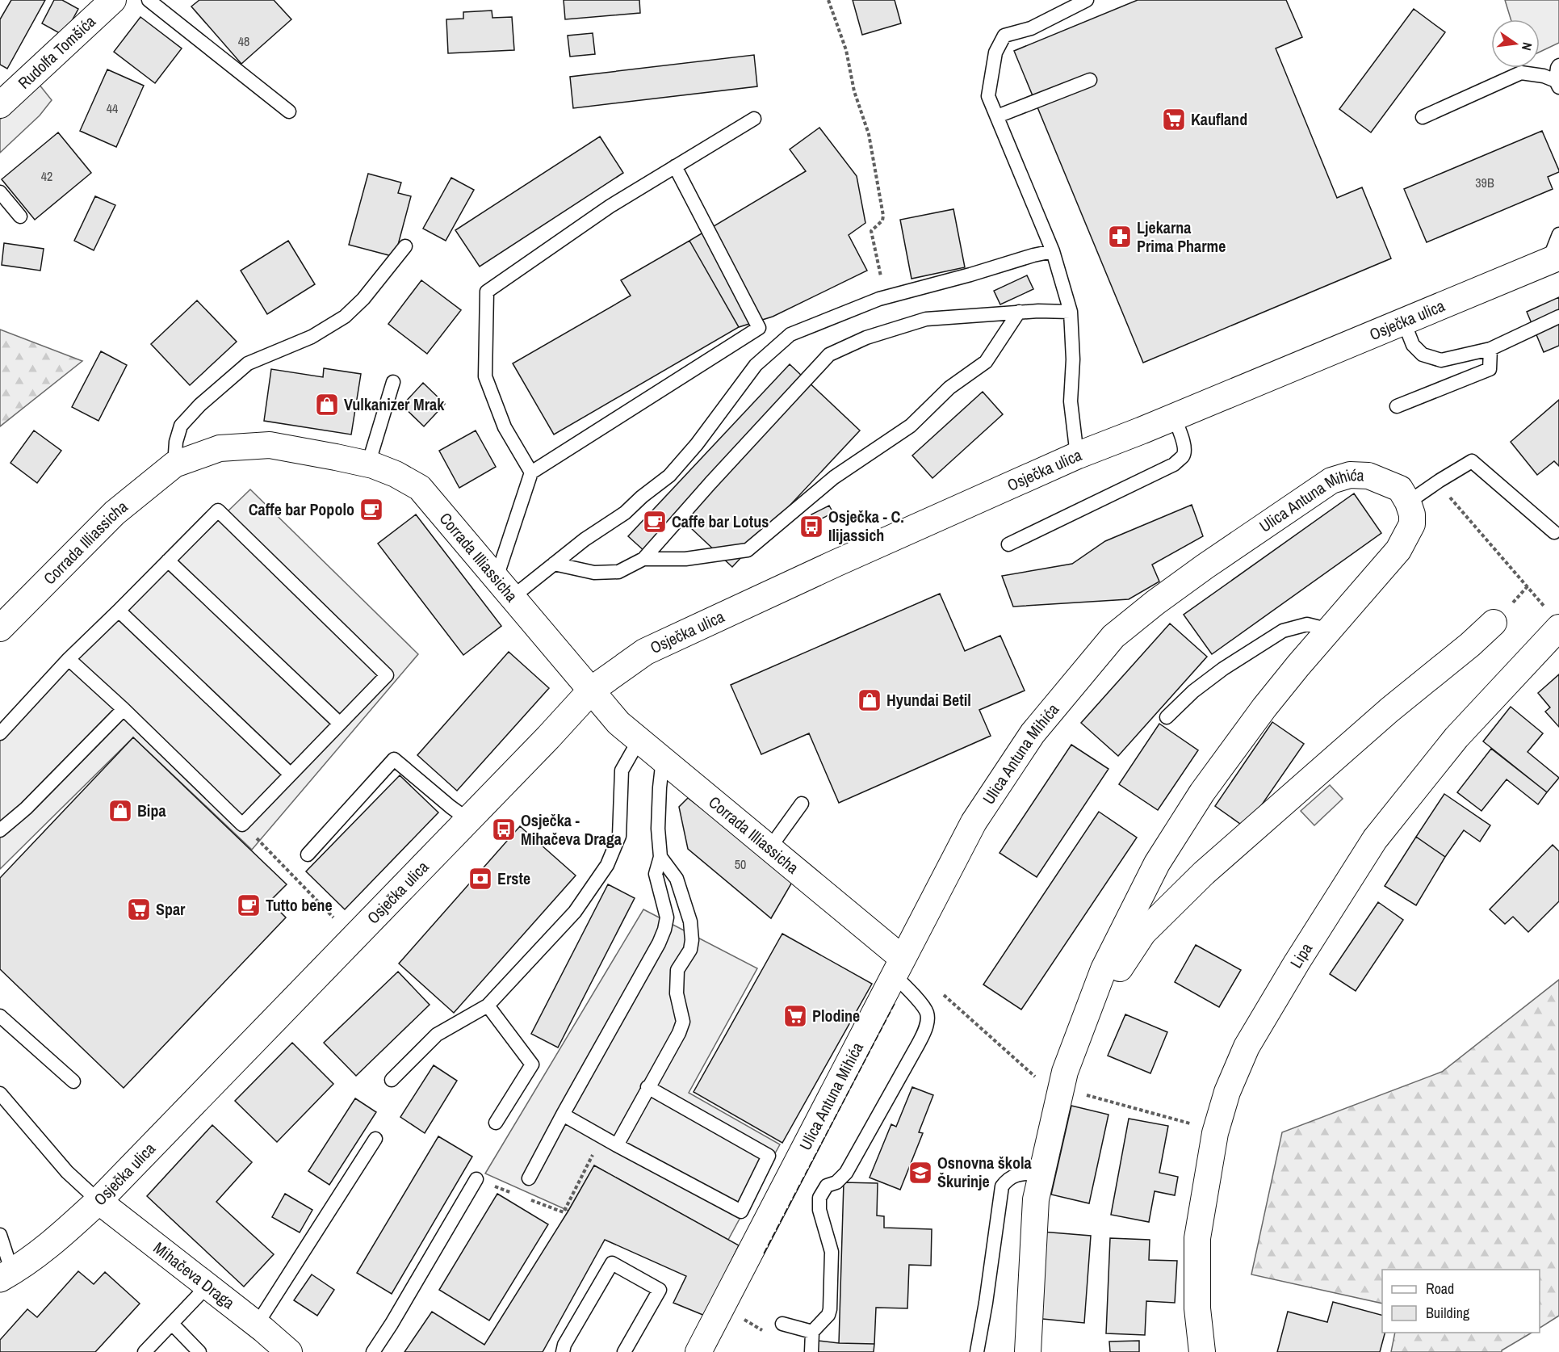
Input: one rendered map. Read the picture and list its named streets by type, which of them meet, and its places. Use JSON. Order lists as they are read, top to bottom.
{
  "streets": {
    "main road": ["Osječka ulica"],
    "street": [
      "Rudolfa Tomšića",
      "Ulica Antuna Mihića",
      "Corrada Illiassicha",
      "Lipa",
      "Mihačeva Draga"
    ]
  },
  "crossings": [
    ["Osječka ulica", "Corrada Illiassicha"],
    ["Osječka ulica", "Mihačeva Draga"],
    ["Ulica Antuna Mihića", "Corrada Illiassicha"]
  ],
  "places": {
    "supermarket": ["Kaufland", "Spar", "Plodine"],
    "pharmacy": ["Ljekarna Prima Pharme"],
    "shop": ["Vulkanizer Mrak", "Hyundai Betil", "Bipa"],
    "cafe": ["Caffe bar Popolo", "Caffe bar Lotus", "Tutto bene"],
    "bus stop": ["Osječka - C. Ilijassich", "Osječka - Mihačeva Draga"],
    "bank": ["Erste"],
    "school or university": ["Osnovna škola Škurinje"]
  },
  "house_numbers": [
    "48",
    "44",
    "42",
    "39B",
    "50"
  ],
  "legend": ["Road", "Building"],
  "north": "right"
}
